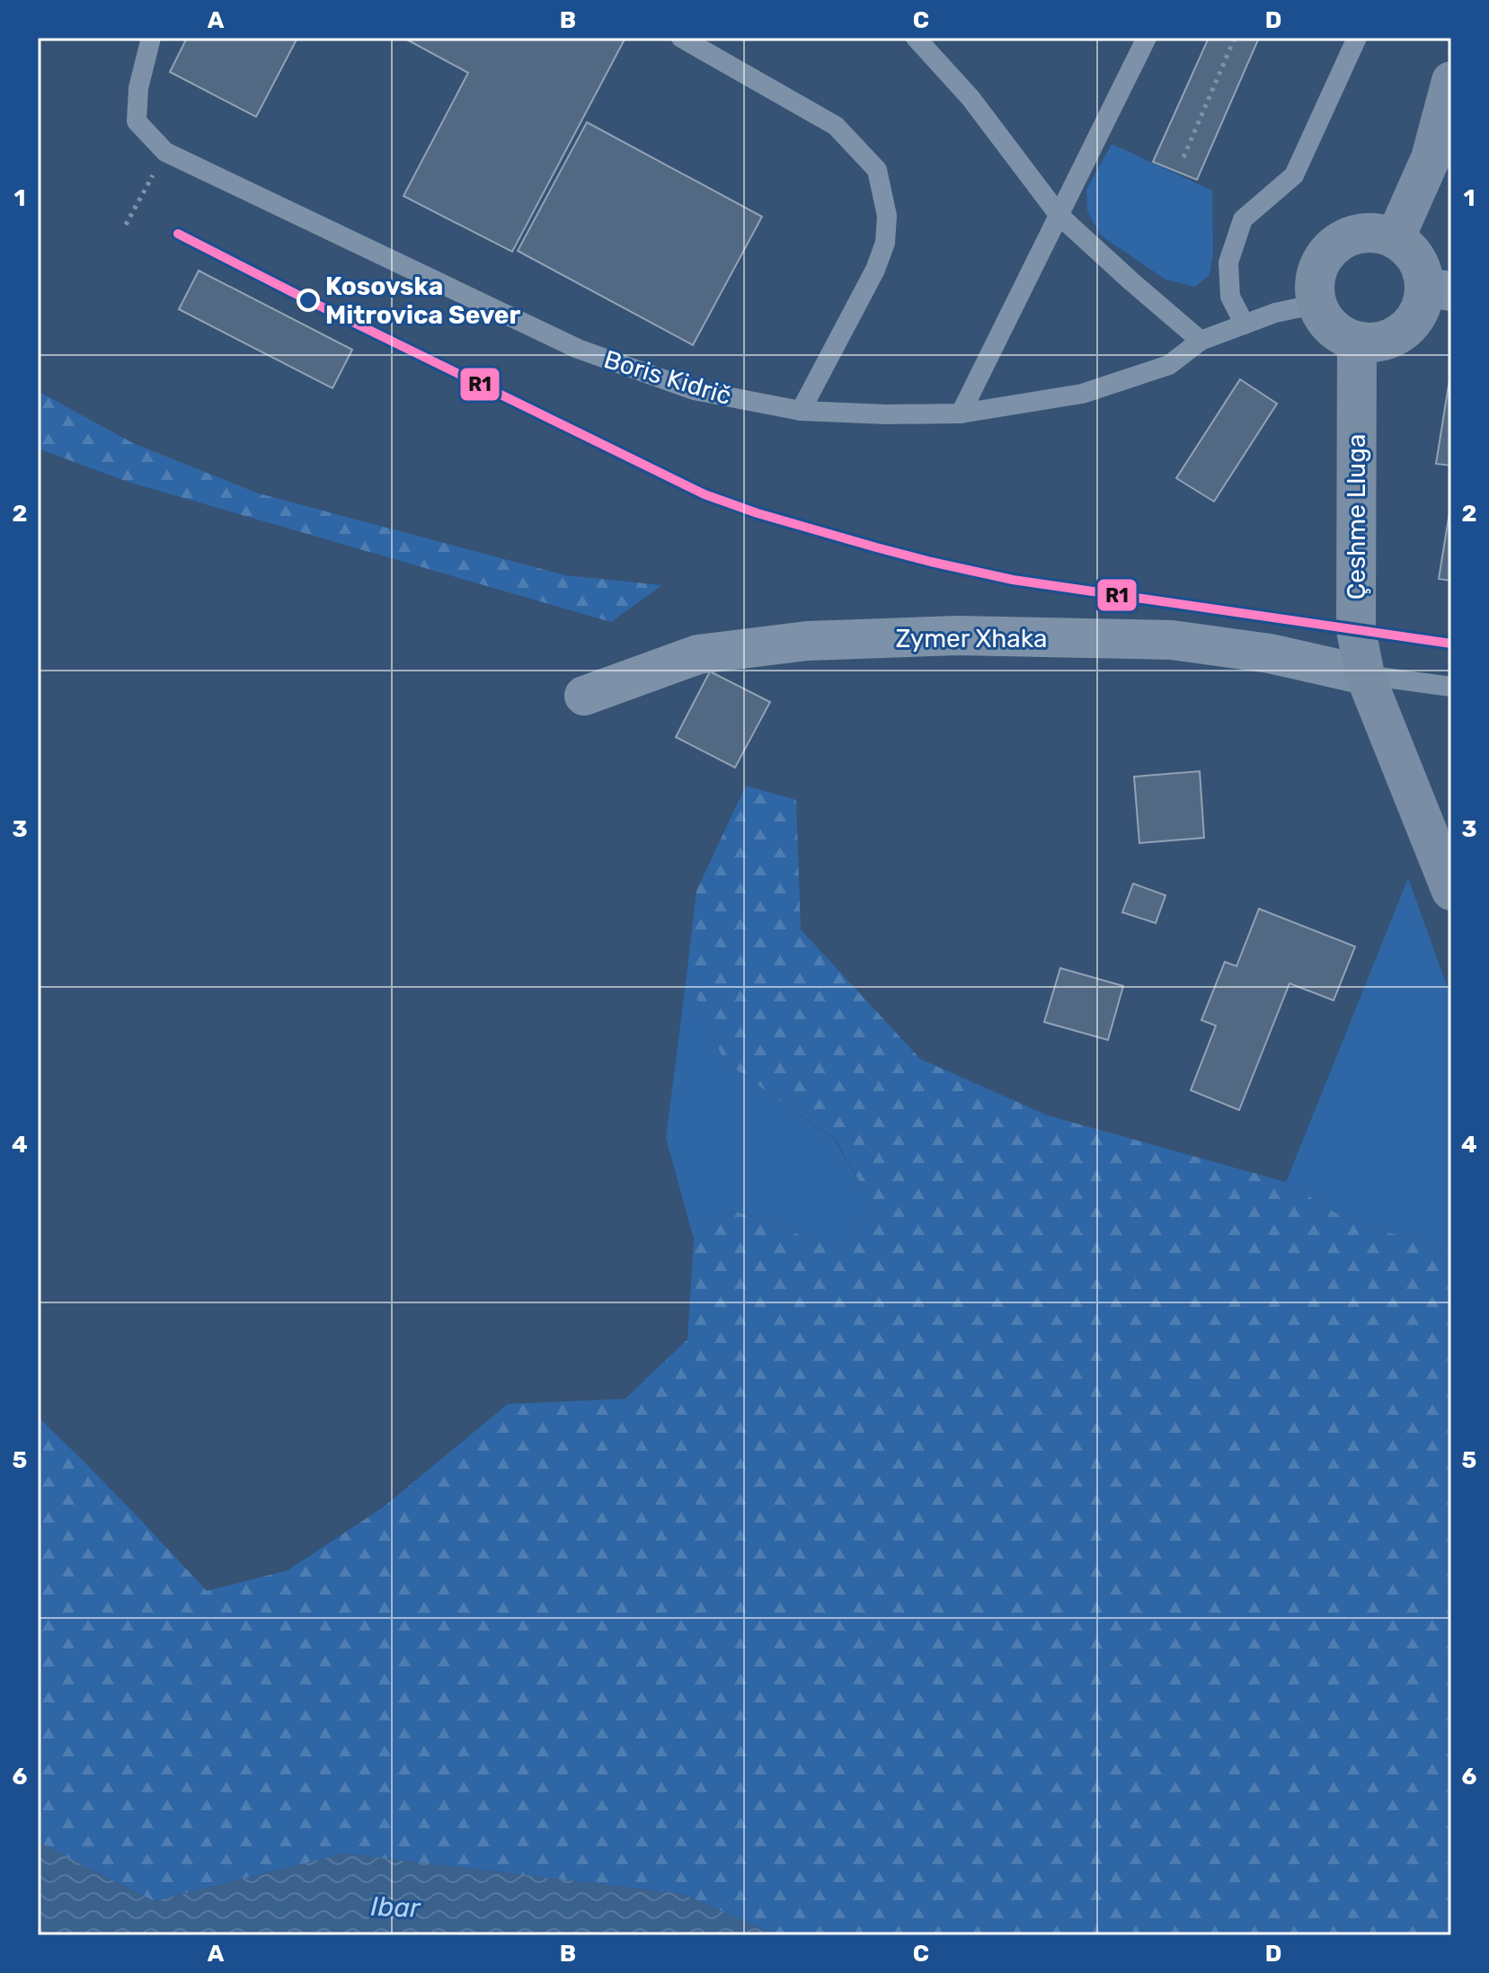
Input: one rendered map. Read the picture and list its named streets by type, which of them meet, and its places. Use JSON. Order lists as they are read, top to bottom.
{
  "streets": {
    "main road": ["Çeshme Lluga"],
    "street": ["Zymer Xhaka"],
    "lane": ["Boris Kidrič"]
  },
  "crossings": [
    ["Boris Kidrič", "Çeshme Lluga"],
    ["Çeshme Lluga", "Zymer Xhaka"]
  ],
  "water": ["Ibar"],
  "places": ["Kosovska Mitrovica Sever"],
  "lines": ["transit line R1"],
  "grid": {
    "columns": [
      "A",
      "B",
      "C",
      "D"
    ],
    "rows": [
      "1",
      "2",
      "3",
      "4",
      "5",
      "6"
    ]
  }
}
